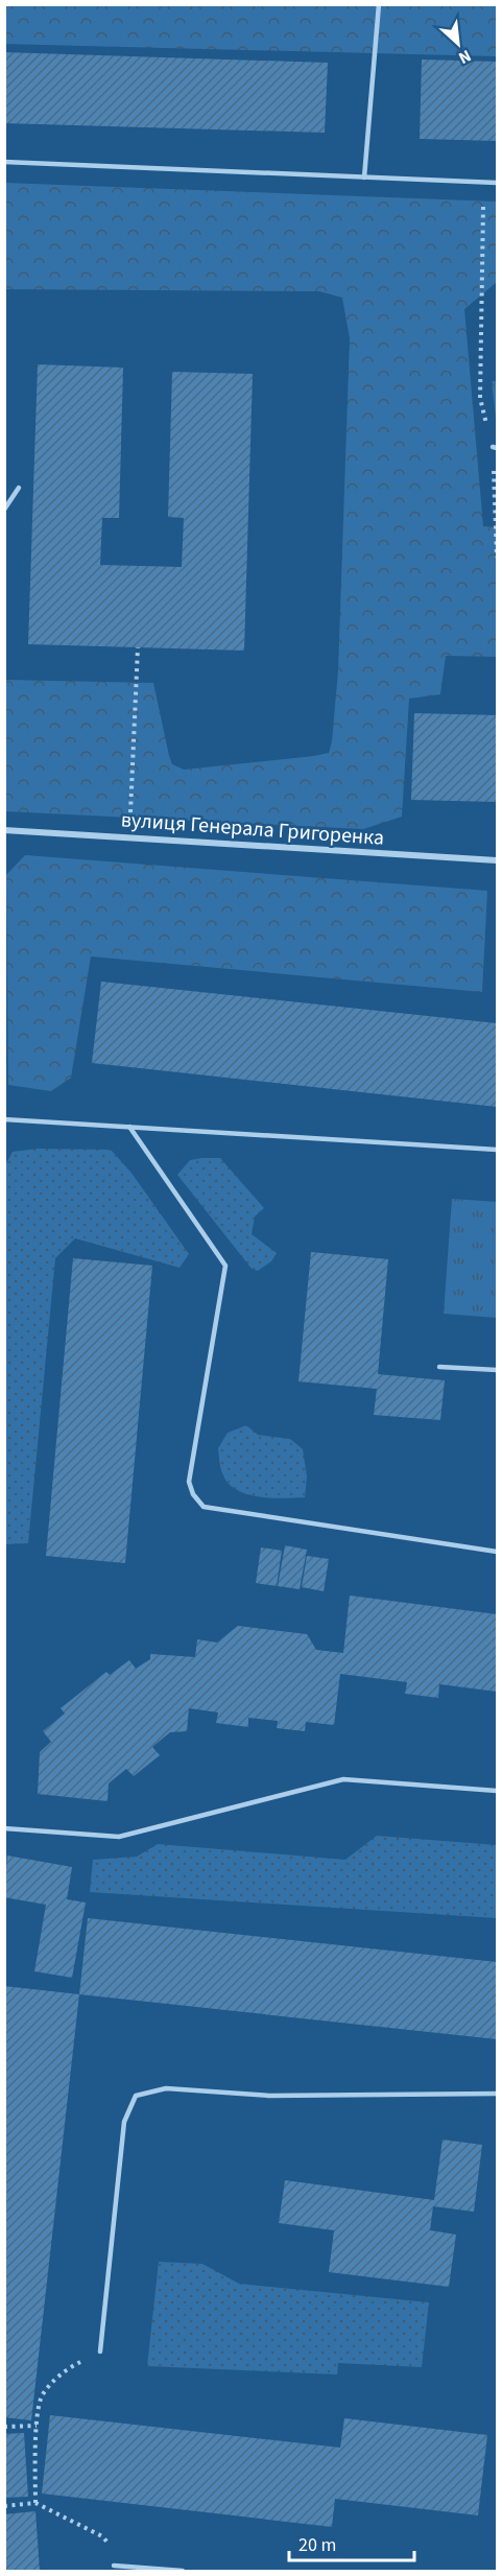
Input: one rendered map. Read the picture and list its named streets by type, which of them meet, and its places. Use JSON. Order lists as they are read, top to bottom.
{
  "streets": {
    "street": ["вулиця Генерала Григоренка"]
  },
  "scale_bar": "20 m",
  "north": "bottom right"
}
